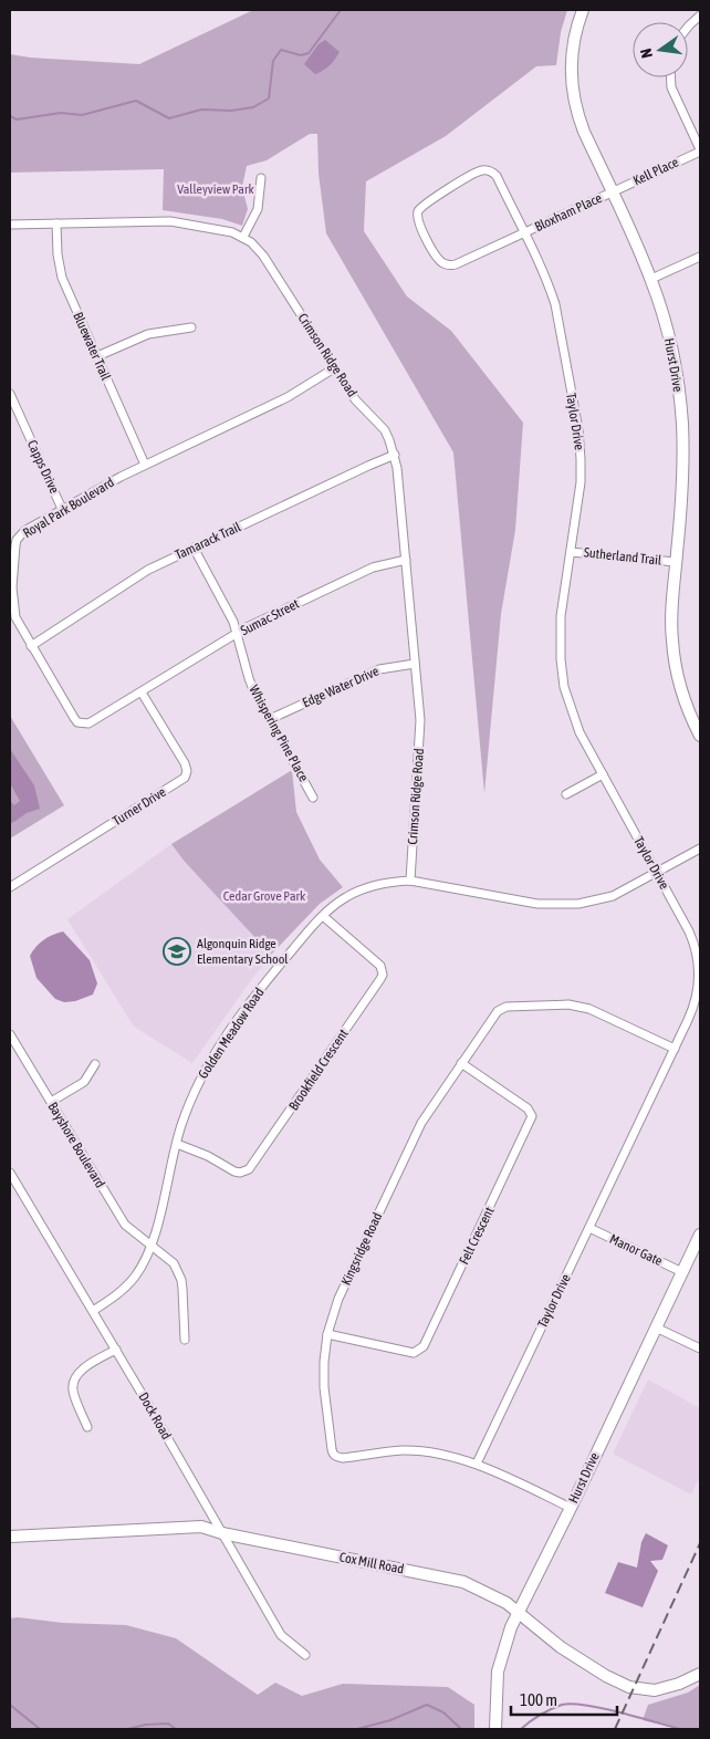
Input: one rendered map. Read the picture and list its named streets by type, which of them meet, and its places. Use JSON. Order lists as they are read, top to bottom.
{
  "streets": {
    "street": [
      "Kell Place",
      "Bloxham Place",
      "Bluewater Trail",
      "Crimson Ridge Road",
      "Hurst Drive",
      "Taylor Drive",
      "Capps Drive",
      "Royal Park Boulevard",
      "Tamarack Trail",
      "Sutherland Trail",
      "Sumac Street",
      "Edge Water Drive",
      "Whispering Pine Place",
      "Turner Drive",
      "Golden Meadow Road",
      "Brookfield Crescent",
      "Bayshore Boulevard",
      "Felt Crescent",
      "Kingsridge Road",
      "Manor Gate",
      "Dock Road",
      "Cox Mill Road"
    ]
  },
  "crossings": [
    ["Kell Place", "Bloxham Place"],
    ["Kell Place", "Hurst Drive"],
    ["Bloxham Place", "Hurst Drive"],
    ["Bloxham Place", "Taylor Drive"],
    ["Bluewater Trail", "Crimson Ridge Road"],
    ["Bluewater Trail", "Royal Park Boulevard"],
    ["Crimson Ridge Road", "Royal Park Boulevard"],
    ["Crimson Ridge Road", "Tamarack Trail"],
    ["Crimson Ridge Road", "Sumac Street"],
    ["Crimson Ridge Road", "Edge Water Drive"],
    ["Crimson Ridge Road", "Golden Meadow Road"],
    ["Hurst Drive", "Sutherland Trail"],
    ["Hurst Drive", "Kingsridge Road"],
    ["Hurst Drive", "Manor Gate"],
    ["Hurst Drive", "Cox Mill Road"],
    ["Taylor Drive", "Sutherland Trail"],
    ["Taylor Drive", "Golden Meadow Road"],
    ["Taylor Drive", "Kingsridge Road"],
    ["Taylor Drive", "Manor Gate"],
    ["Capps Drive", "Royal Park Boulevard"],
    ["Royal Park Boulevard", "Tamarack Trail"],
    ["Royal Park Boulevard", "Sumac Street"],
    ["Royal Park Boulevard", "Turner Drive"],
    ["Tamarack Trail", "Whispering Pine Place"],
    ["Sumac Street", "Whispering Pine Place"],
    ["Sumac Street", "Turner Drive"],
    ["Edge Water Drive", "Whispering Pine Place"],
    ["Golden Meadow Road", "Brookfield Crescent"],
    ["Golden Meadow Road", "Bayshore Boulevard"],
    ["Golden Meadow Road", "Dock Road"],
    ["Felt Crescent", "Kingsridge Road"],
    ["Dock Road", "Cox Mill Road"]
  ],
  "parks": ["Valleyview Park", "Cedar Grove Park"],
  "places": {
    "school or university": ["Algonquin Ridge Elementary School"]
  },
  "scale_bar": "100 m",
  "north": "left"
}
